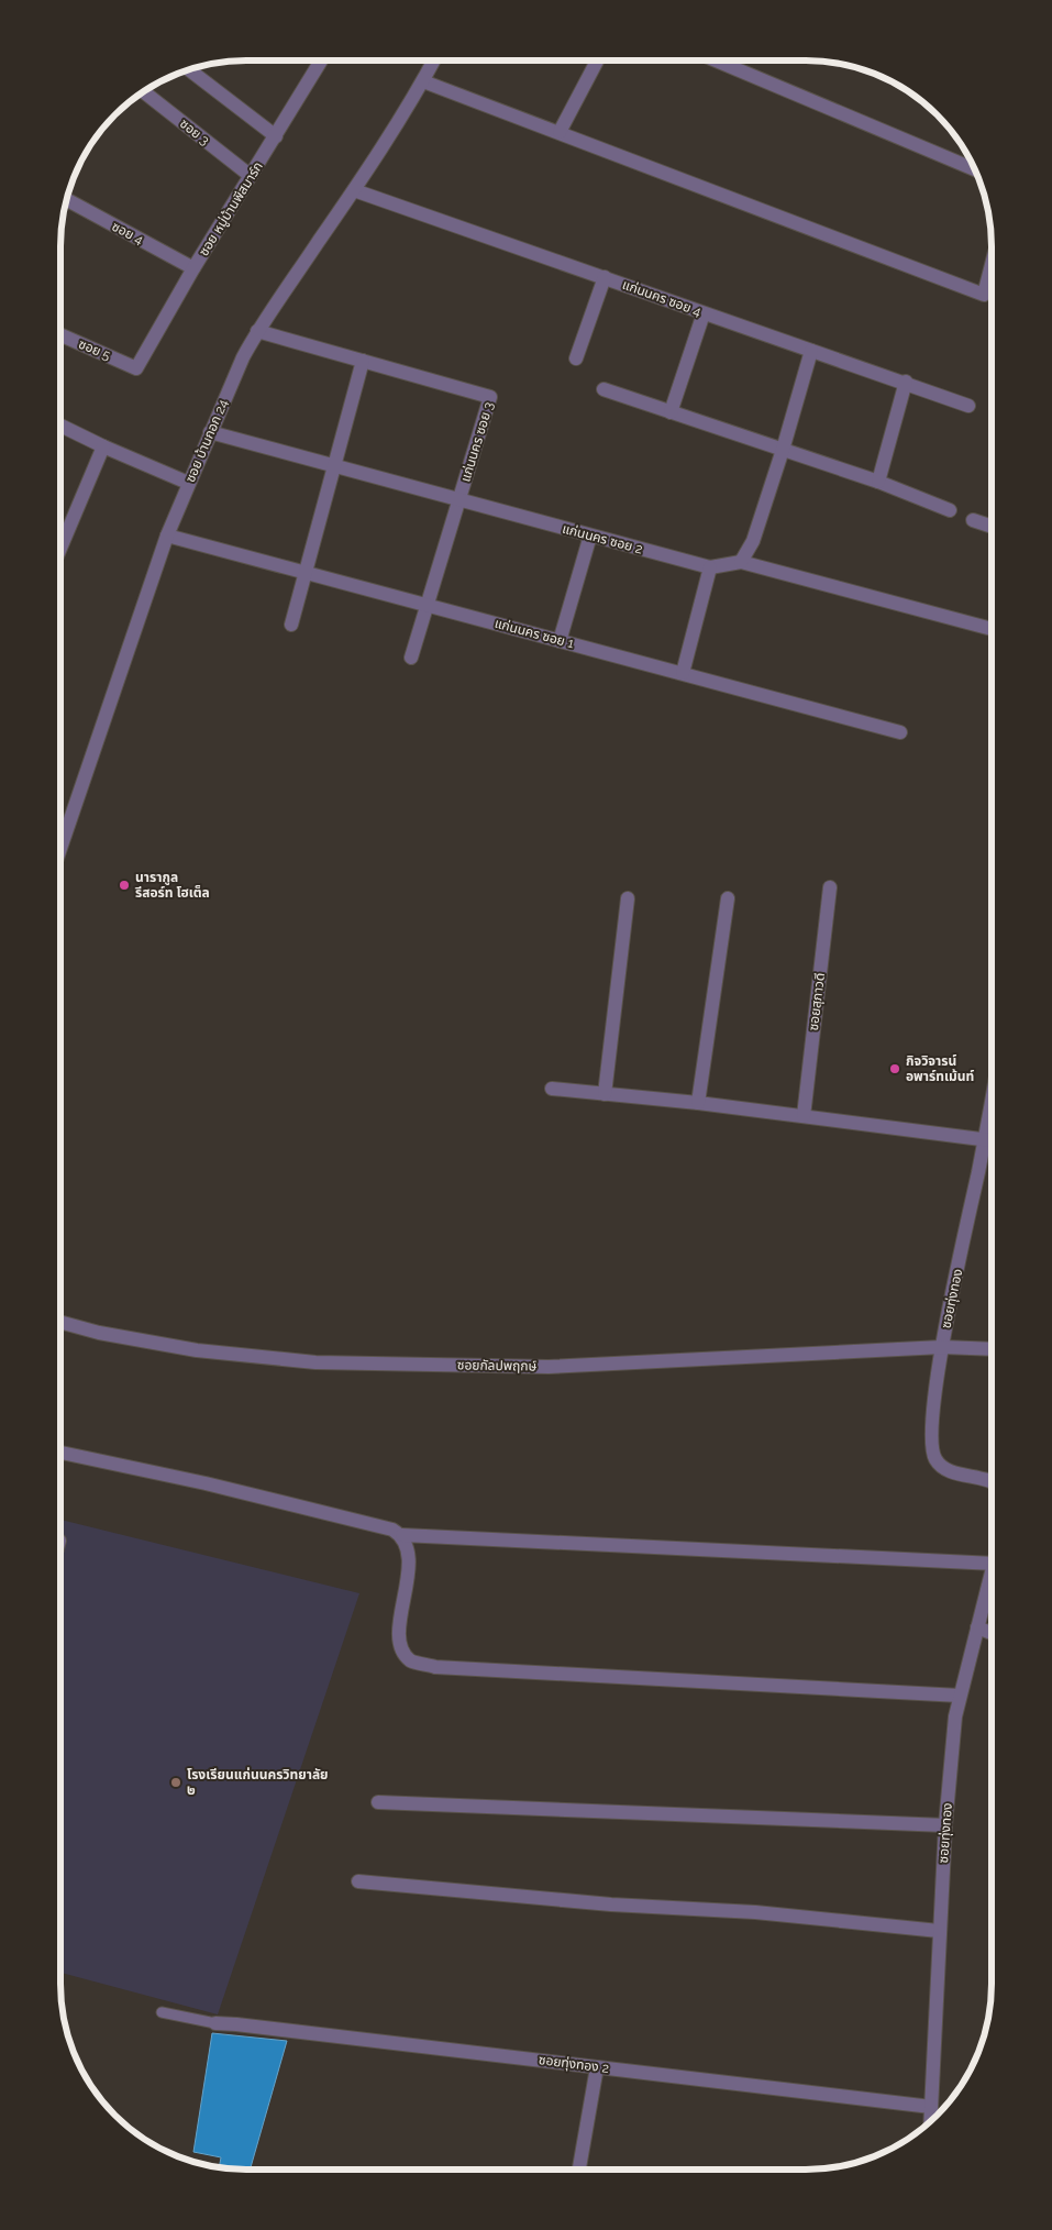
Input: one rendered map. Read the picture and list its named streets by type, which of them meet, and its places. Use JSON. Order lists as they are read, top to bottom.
{
  "streets": {
    "street": [
      "ซอย 3",
      "ซอย หมู่บ้านพีสมาร์ก",
      "ซอย 4",
      "แก่นนคร ซอย 4",
      "ซอย 5",
      "ซอย บ้านกอก 24",
      "แก่นนคร ซอย 3",
      "แก่นนคร ซอย 2",
      "แก่นนคร ซอย 1",
      "ซอยสุภาวดี",
      "ซอยทุ่งทอง",
      "ซอยกัลปพฤกษ์",
      "ซอยทุ่งทอง 2"
    ]
  },
  "crossings": [
    ["ซอย 3", "ซอย หมู่บ้านพีสมาร์ก"],
    ["ซอย หมู่บ้านพีสมาร์ก", "ซอย 4"],
    ["ซอย หมู่บ้านพีสมาร์ก", "ซอย 5"],
    ["แก่นนคร ซอย 4", "ซอย บ้านกอก 24"],
    ["ซอย บ้านกอก 24", "แก่นนคร ซอย 3"],
    ["ซอย บ้านกอก 24", "แก่นนคร ซอย 2"],
    ["ซอย บ้านกอก 24", "แก่นนคร ซอย 1"],
    ["แก่นนคร ซอย 3", "แก่นนคร ซอย 2"],
    ["แก่นนคร ซอย 3", "แก่นนคร ซอย 1"],
    ["ซอยทุ่งทอง", "ซอยกัลปพฤกษ์"],
    ["ซอยทุ่งทอง", "ซอยทุ่งทอง 2"]
  ],
  "places": ["นารากูล รีสอร์ท โฮเต็ล", "กิจวิจารน์ อพาร์ทเม้นท์", "โรงเรียนแก่นนครวิทยาลัย ๒"]
}
